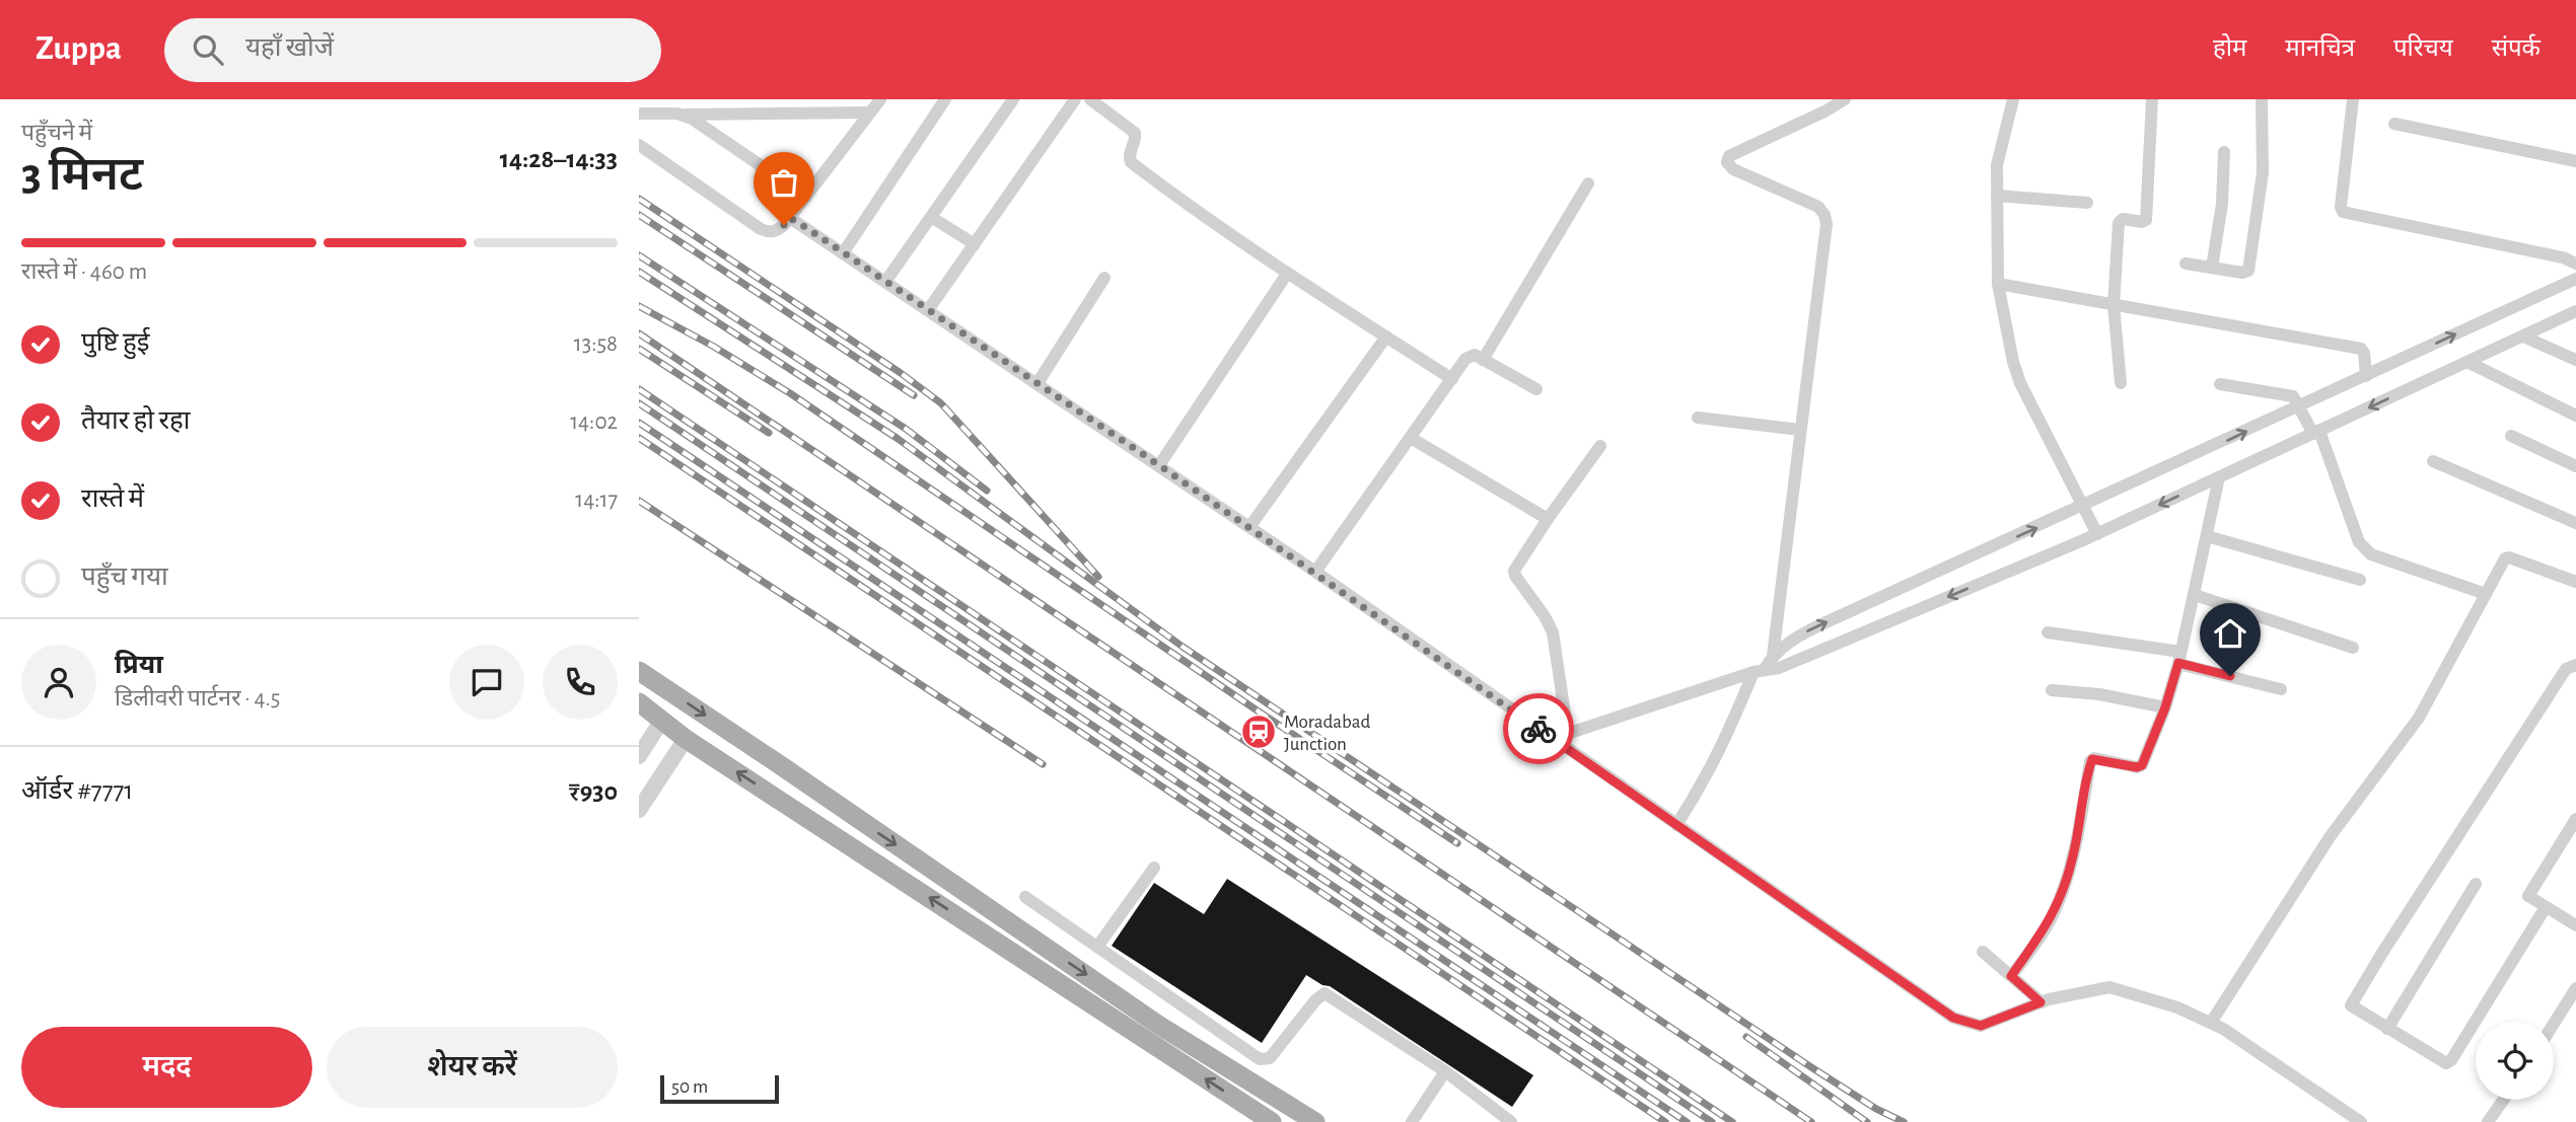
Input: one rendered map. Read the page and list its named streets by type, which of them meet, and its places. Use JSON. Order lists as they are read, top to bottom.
{
  "places": {
    "station": ["Moradabad Junction"]
  },
  "scale_bar": "50 m",
  "page": {
    "header": "Zuppa",
    "search": "यहाँ खोजें",
    "nav": [
      "होम",
      "मानचित्र",
      "परिचय",
      "संपर्क"
    ],
    "heading": ["3 मिनट", "पहुँचने में", "14:28–14:33"],
    "panel": [
      "प्रिया",
      "डिलीवरी पार्टनर · 4.5",
      "ऑर्डर #7771",
      "₹930"
    ],
    "bar": "रास्ते में · 460 m",
    "list": [
      ["पुष्टि हुई", "13:58"],
      ["तैयार हो रहा", "14:02"],
      ["रास्ते में", "14:17"],
      "पहुँच गया"
    ],
    "buttons": ["मदद", "शेयर करें"],
    "scale": "50 m"
  }
}
